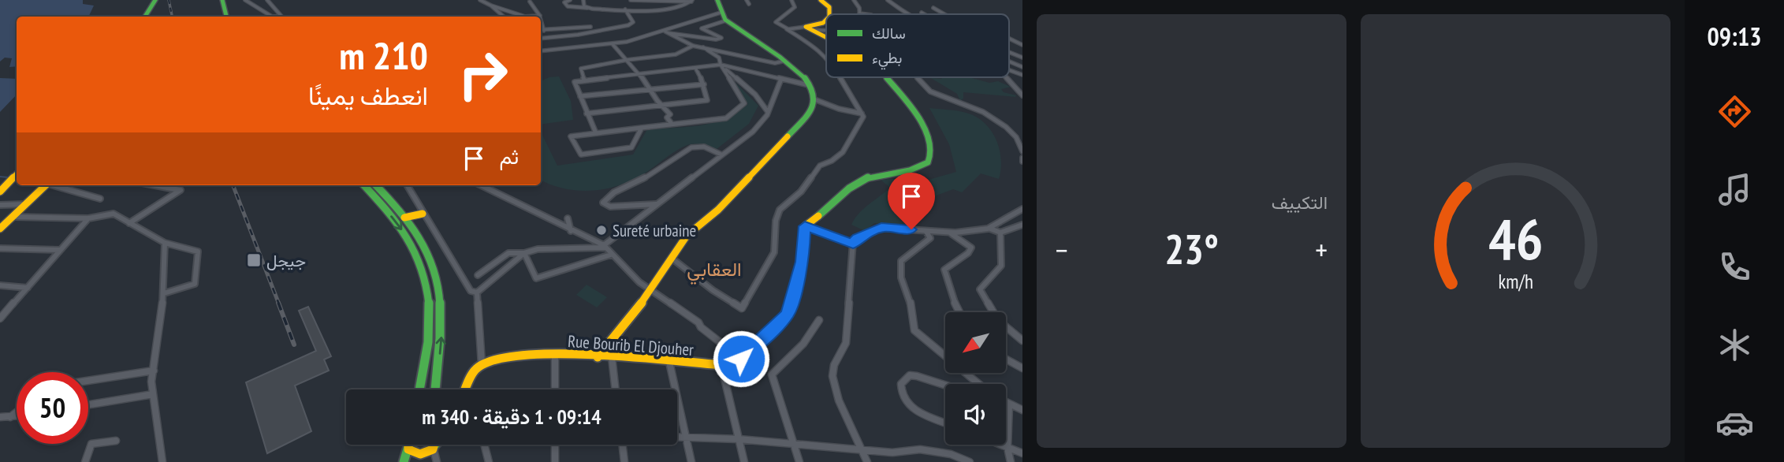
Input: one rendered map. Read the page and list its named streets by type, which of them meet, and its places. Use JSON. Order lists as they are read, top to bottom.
{
  "streets": {
    "main road": ["Rue Bourib El Djouher"]
  },
  "districts": ["العقابي"],
  "places": {
    "other": ["Sureté urbaine"],
    "transit": ["جيجل"]
  },
  "legend": ["سالك", "بطيء"],
  "north": "bottom left",
  "page": {
    "tabs": "09:13",
    "tile": "التكييف",
    "turn": ["210 m", "انعطف يمينًا"],
    "then": "ثم",
    "heat": ["−", "23°", "+"],
    "limit": "50",
    "trip": "09:14 · 1 دقيقة · 340 m",
    "gauge": ["46", "km/h"]
  }
}
